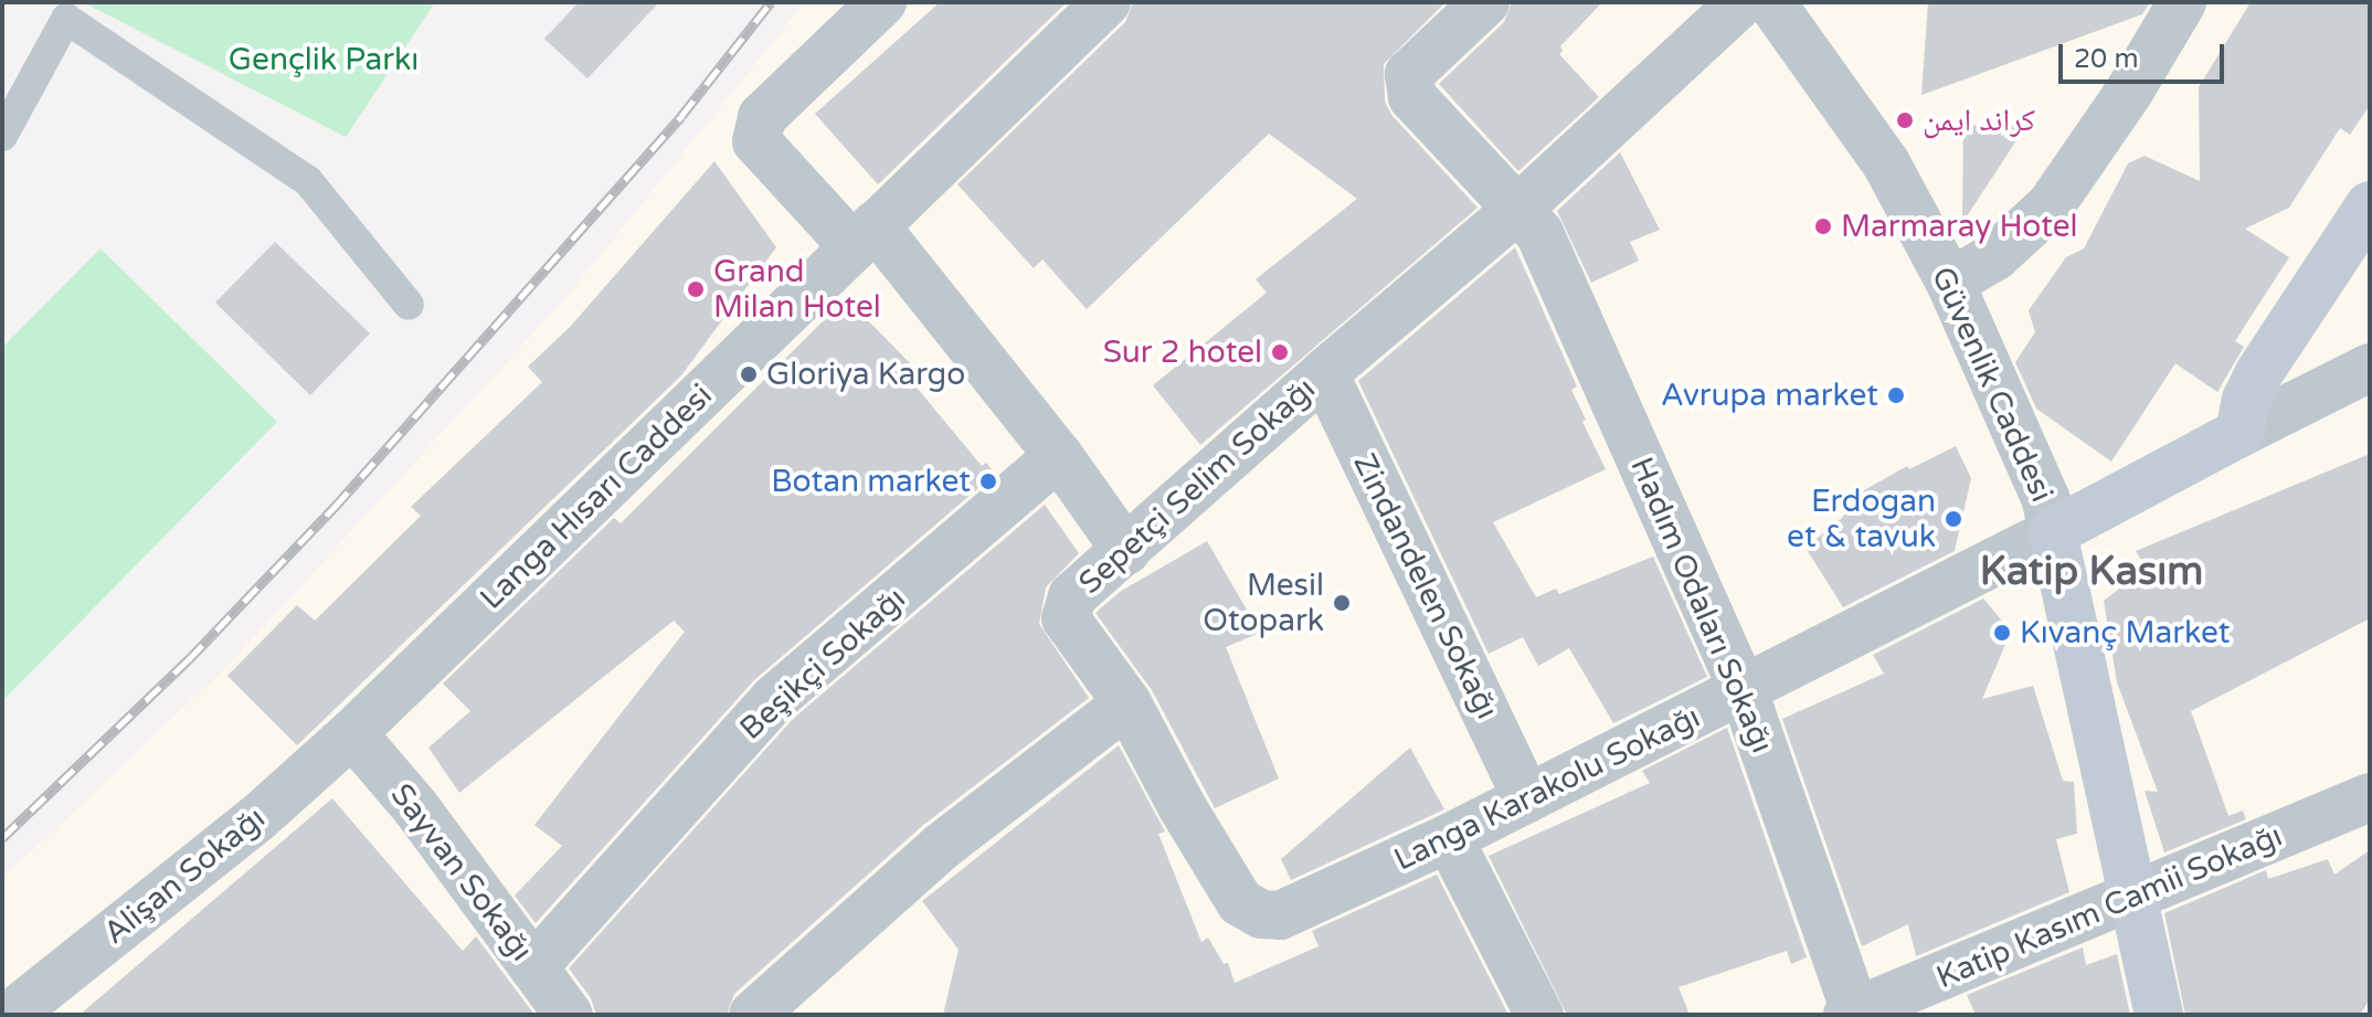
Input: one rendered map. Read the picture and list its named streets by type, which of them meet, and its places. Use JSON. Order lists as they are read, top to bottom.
{
  "streets": {
    "main road": ["Güvenlik Caddesi"],
    "street": [
      "Sepetçi Selim Sokağı",
      "Langa Hısarı Caddesi",
      "Zindandelen Sokağı",
      "Hadım Odaları Sokağı",
      "Beşikçi Sokağı",
      "Langa Karakolu Sokağı",
      "Sayvan Sokağı",
      "Alişan Sokağı",
      "Katip Kasım Camii Sokağı"
    ]
  },
  "crossings": [
    ["Güvenlik Caddesi", "Langa Karakolu Sokağı"],
    ["Güvenlik Caddesi", "Katip Kasım Camii Sokağı"],
    ["Sepetçi Selim Sokağı", "Zindandelen Sokağı"],
    ["Sepetçi Selim Sokağı", "Hadım Odaları Sokağı"],
    ["Sepetçi Selim Sokağı", "Langa Karakolu Sokağı"],
    ["Langa Hısarı Caddesi", "Sayvan Sokağı"],
    ["Langa Hısarı Caddesi", "Alişan Sokağı"],
    ["Zindandelen Sokağı", "Langa Karakolu Sokağı"],
    ["Hadım Odaları Sokağı", "Langa Karakolu Sokağı"],
    ["Hadım Odaları Sokağı", "Katip Kasım Camii Sokağı"],
    ["Beşikçi Sokağı", "Sayvan Sokağı"],
    ["Sayvan Sokağı", "Alişan Sokağı"]
  ],
  "districts": ["Katip Kasım"],
  "parks": ["Gençlik Parkı"],
  "places": [
    "كراند ايمن",
    "Marmaray Hotel",
    "Grand Milan Hotel",
    "Sur 2 hotel",
    "Gloriya Kargo",
    "Avrupa market",
    "Botan market",
    "Erdogan et & tavuk",
    "Mesil Otopark",
    "Kıvanç Market"
  ],
  "scale_bar": "20 m"
}
